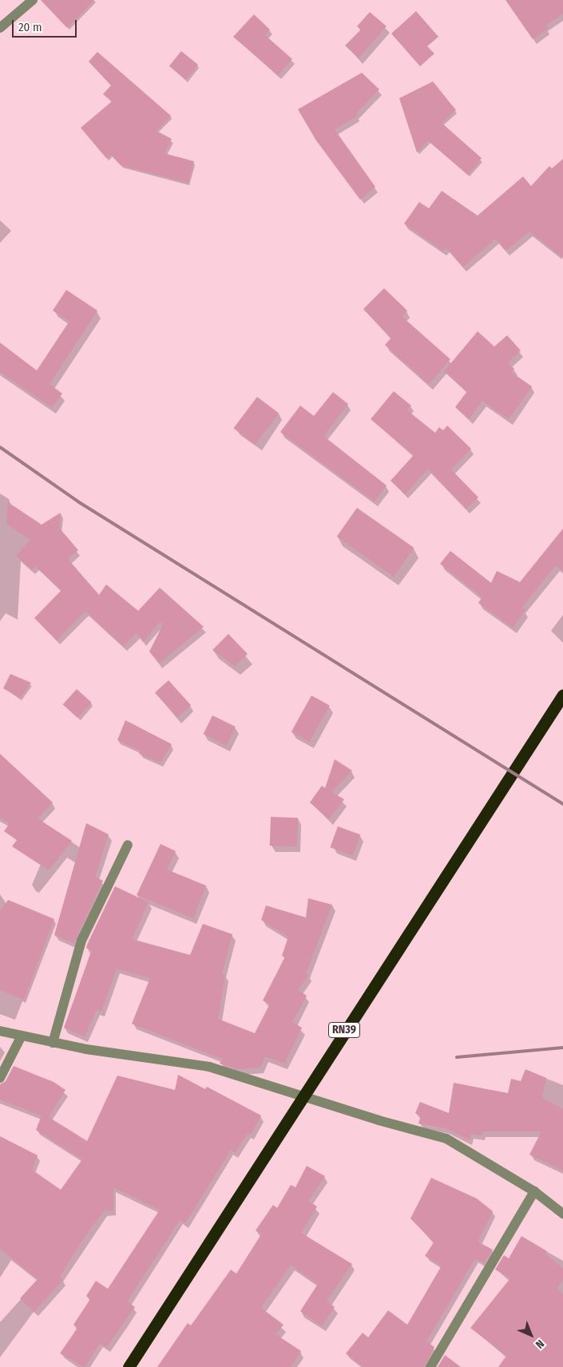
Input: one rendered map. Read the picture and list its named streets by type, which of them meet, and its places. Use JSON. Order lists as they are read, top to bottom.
{
  "streets": {
    "highway": ["RN39"]
  },
  "scale_bar": "20 m",
  "north": "bottom right"
}
